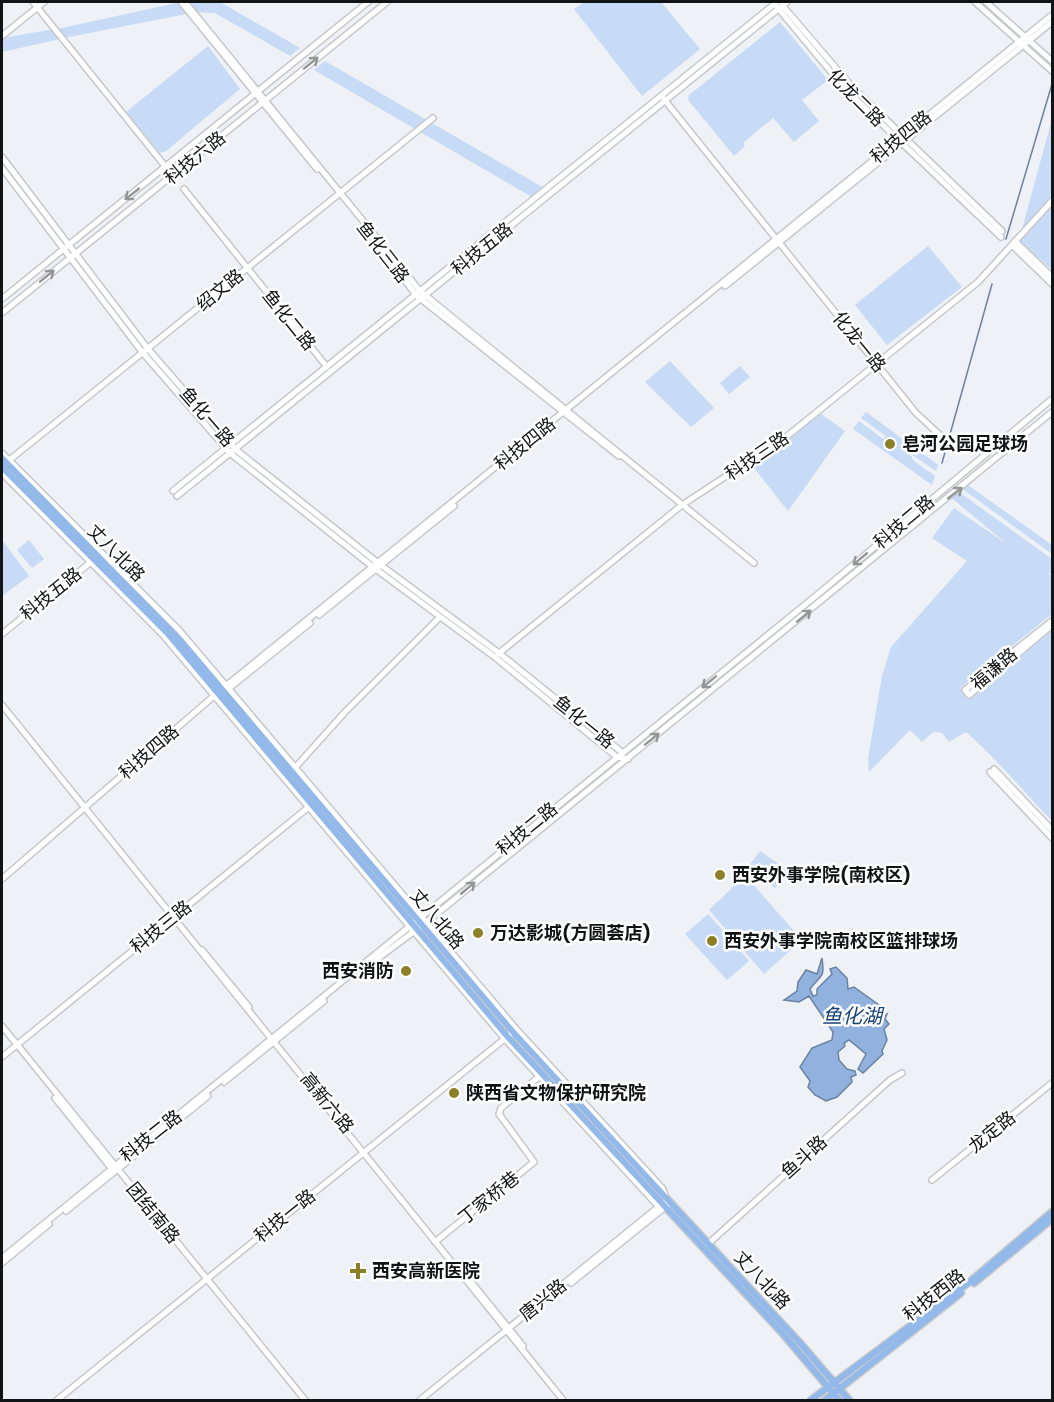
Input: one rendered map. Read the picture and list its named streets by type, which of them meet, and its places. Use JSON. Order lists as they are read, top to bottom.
{
  "streets": {
    "main road": ["丈八北路", "科技西路"],
    "street": [
      "化龙二路",
      "科技四路",
      "科技六路",
      "科技五路",
      "鱼化三路",
      "绍文路",
      "鱼化二路",
      "化龙一路",
      "鱼化一路",
      "科技三路",
      "科技二路",
      "福谦路",
      "高新六路",
      "龙定路",
      "鱼斗路",
      "丁家桥巷",
      "团结南路",
      "科技一路",
      "唐兴路"
    ]
  },
  "crossings": [
    ["化龙二路", "科技四路"],
    ["化龙二路", "科技五路"],
    ["科技四路", "鱼化三路"],
    ["科技四路", "化龙一路"],
    ["科技四路", "鱼化一路"],
    ["科技四路", "丈八北路"],
    ["科技四路", "高新六路"],
    ["科技六路", "鱼化三路"],
    ["科技六路", "鱼化一路"],
    ["科技五路", "鱼化三路"],
    ["科技五路", "鱼化二路"],
    ["科技五路", "化龙一路"],
    ["科技五路", "鱼化一路"],
    ["科技五路", "丈八北路"],
    ["鱼化三路", "绍文路"],
    ["鱼化三路", "科技三路"],
    ["绍文路", "鱼化二路"],
    ["绍文路", "鱼化一路"],
    ["绍文路", "丈八北路"],
    ["化龙一路", "科技三路"],
    ["鱼化一路", "科技三路"],
    ["鱼化一路", "科技二路"],
    ["科技三路", "丈八北路"],
    ["科技三路", "高新六路"],
    ["科技三路", "团结南路"],
    ["科技二路", "丈八北路"],
    ["科技二路", "高新六路"],
    ["科技二路", "团结南路"],
    ["丈八北路", "鱼斗路"],
    ["丈八北路", "丁家桥巷"],
    ["丈八北路", "科技一路"],
    ["丈八北路", "科技西路"],
    ["丈八北路", "唐兴路"],
    ["高新六路", "丁家桥巷"],
    ["高新六路", "科技一路"],
    ["高新六路", "唐兴路"],
    ["团结南路", "科技一路"]
  ],
  "water": ["鱼化湖"],
  "places": {
    "other": [
      "皂河公园足球场",
      "西安外事学院(南校区)",
      "万达影城(方圆荟店)",
      "西安外事学院南校区篮排球场",
      "西安消防",
      "陕西省文物保护研究院"
    ],
    "health": ["西安高新医院"]
  }
}
